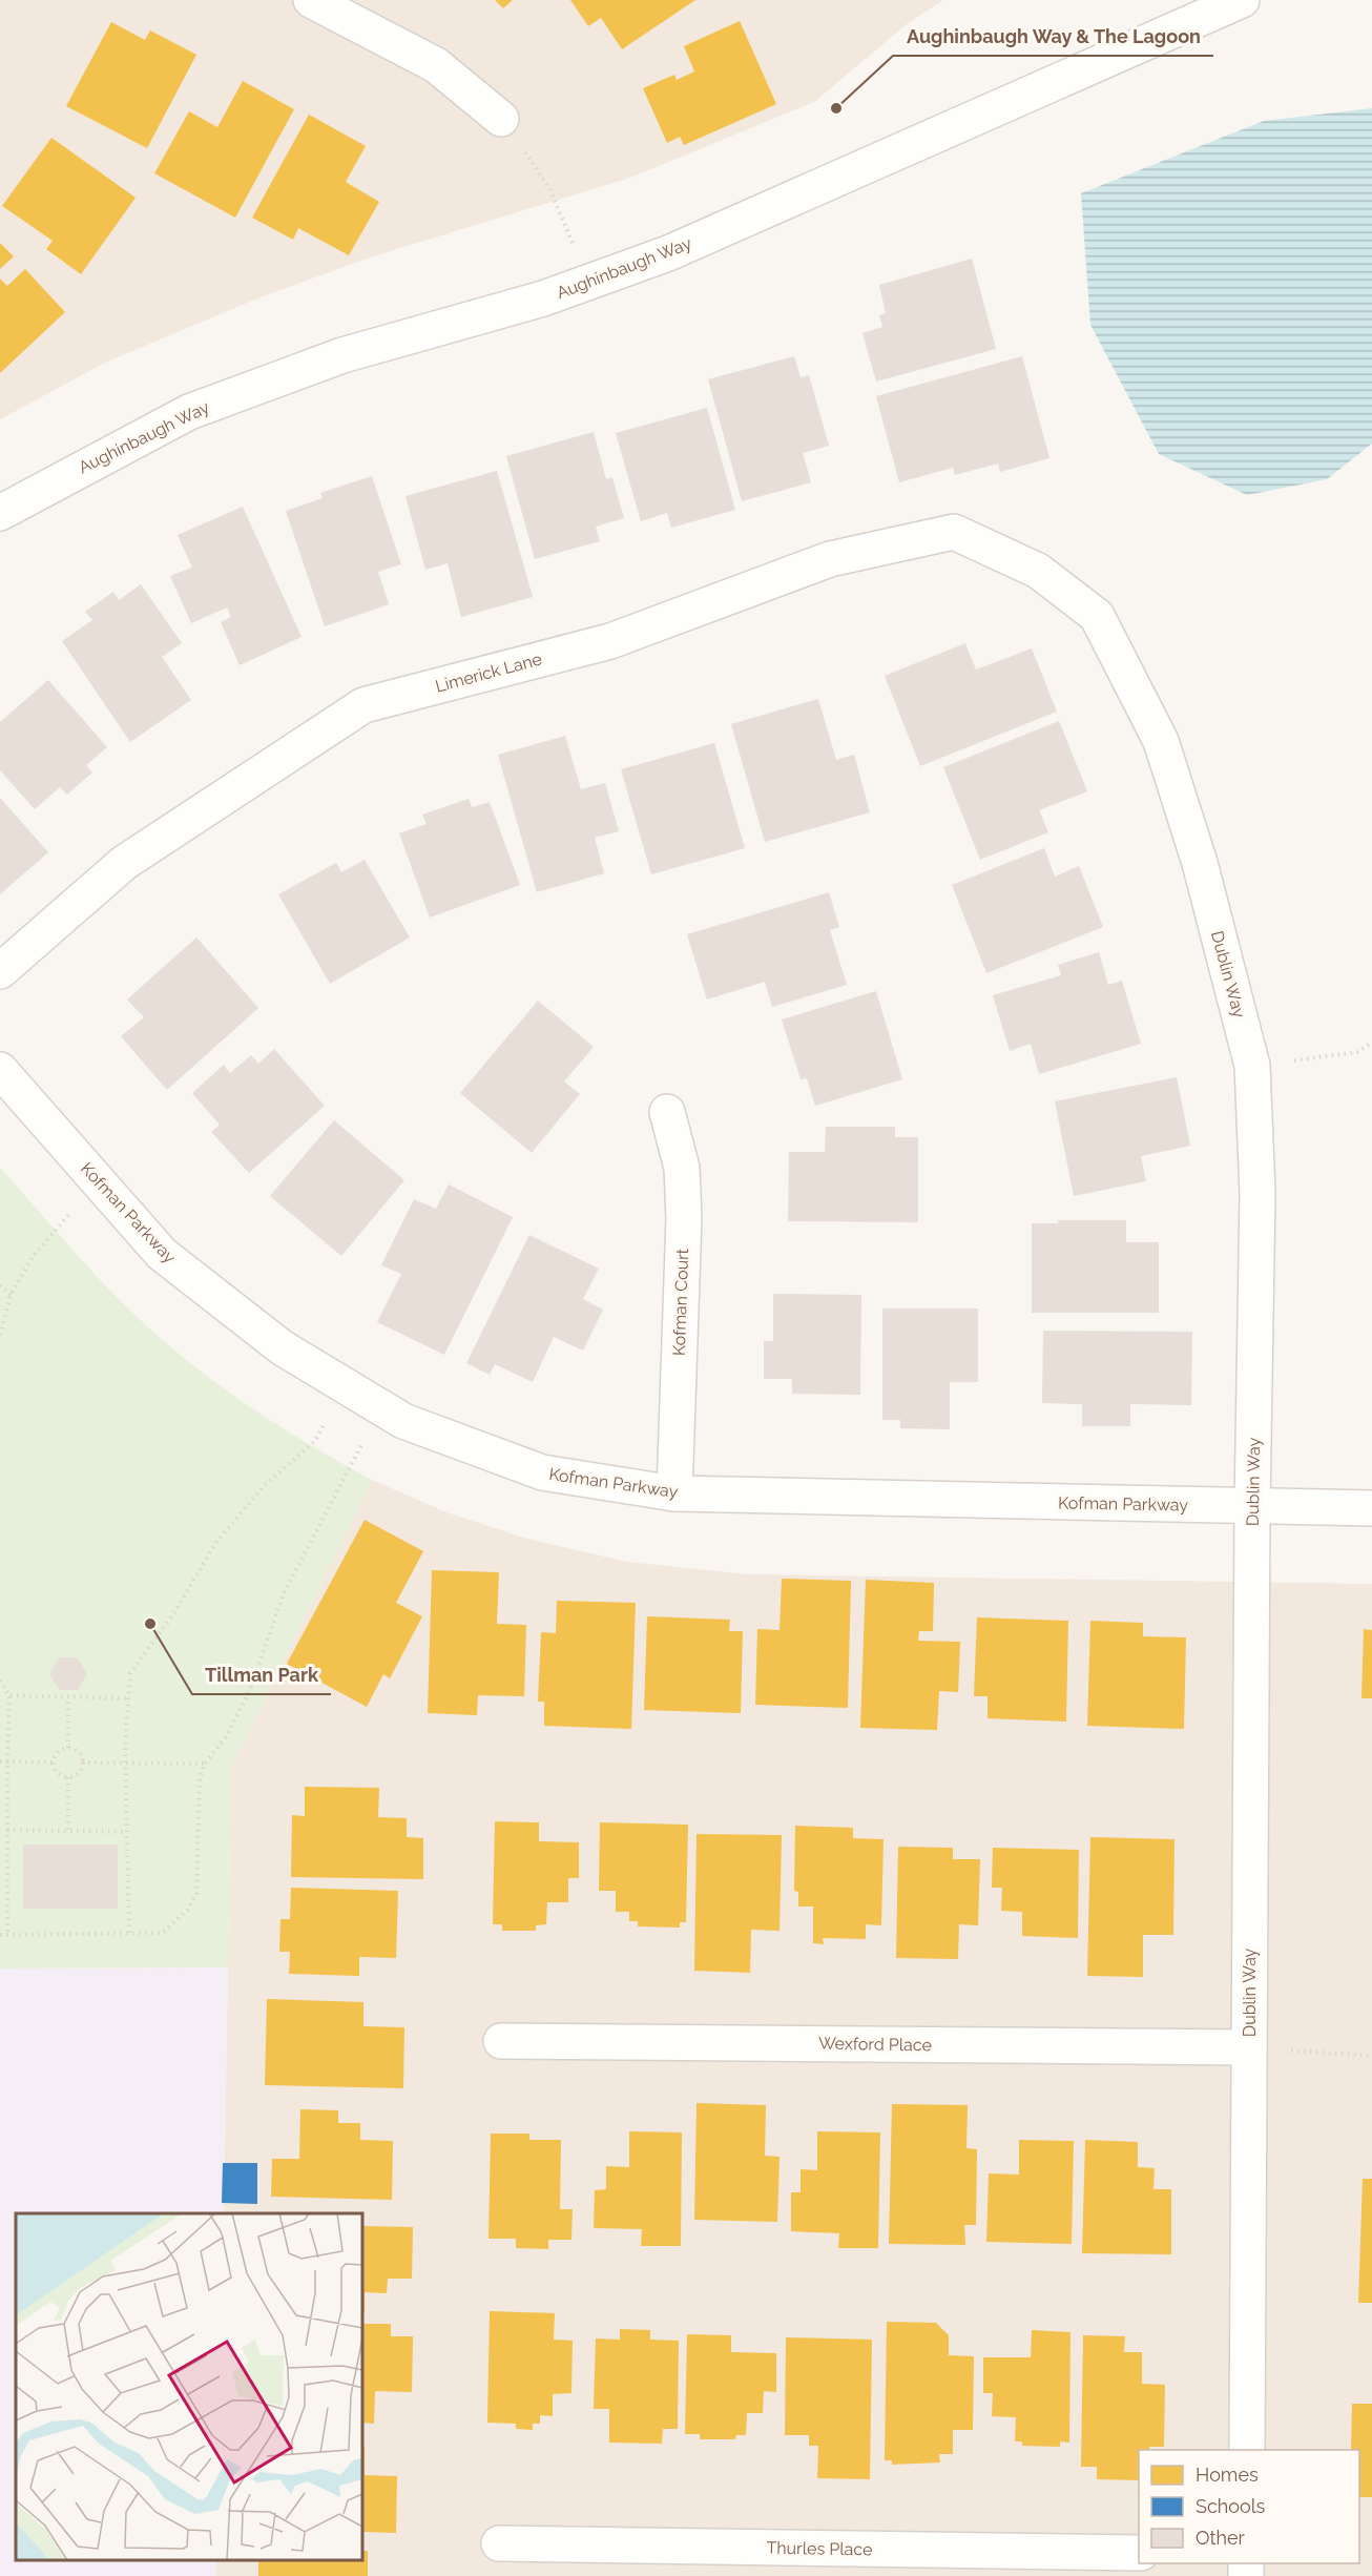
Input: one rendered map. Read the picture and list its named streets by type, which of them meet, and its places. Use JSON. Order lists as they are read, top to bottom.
{
  "streets": {
    "street": [
      "Aughinbaugh Way",
      "Limerick Lane",
      "Dublin Way",
      "Kofman Parkway",
      "Kofman Court",
      "Wexford Place",
      "Thurles Place"
    ]
  },
  "crossings": [
    ["Limerick Lane", "Dublin Way"],
    ["Dublin Way", "Kofman Parkway"],
    ["Dublin Way", "Wexford Place"],
    ["Kofman Parkway", "Kofman Court"]
  ],
  "places": ["Aughinbaugh Way & The Lagoon", "Tillman Park"],
  "legend": ["Homes", "Schools", "Other"]
}
